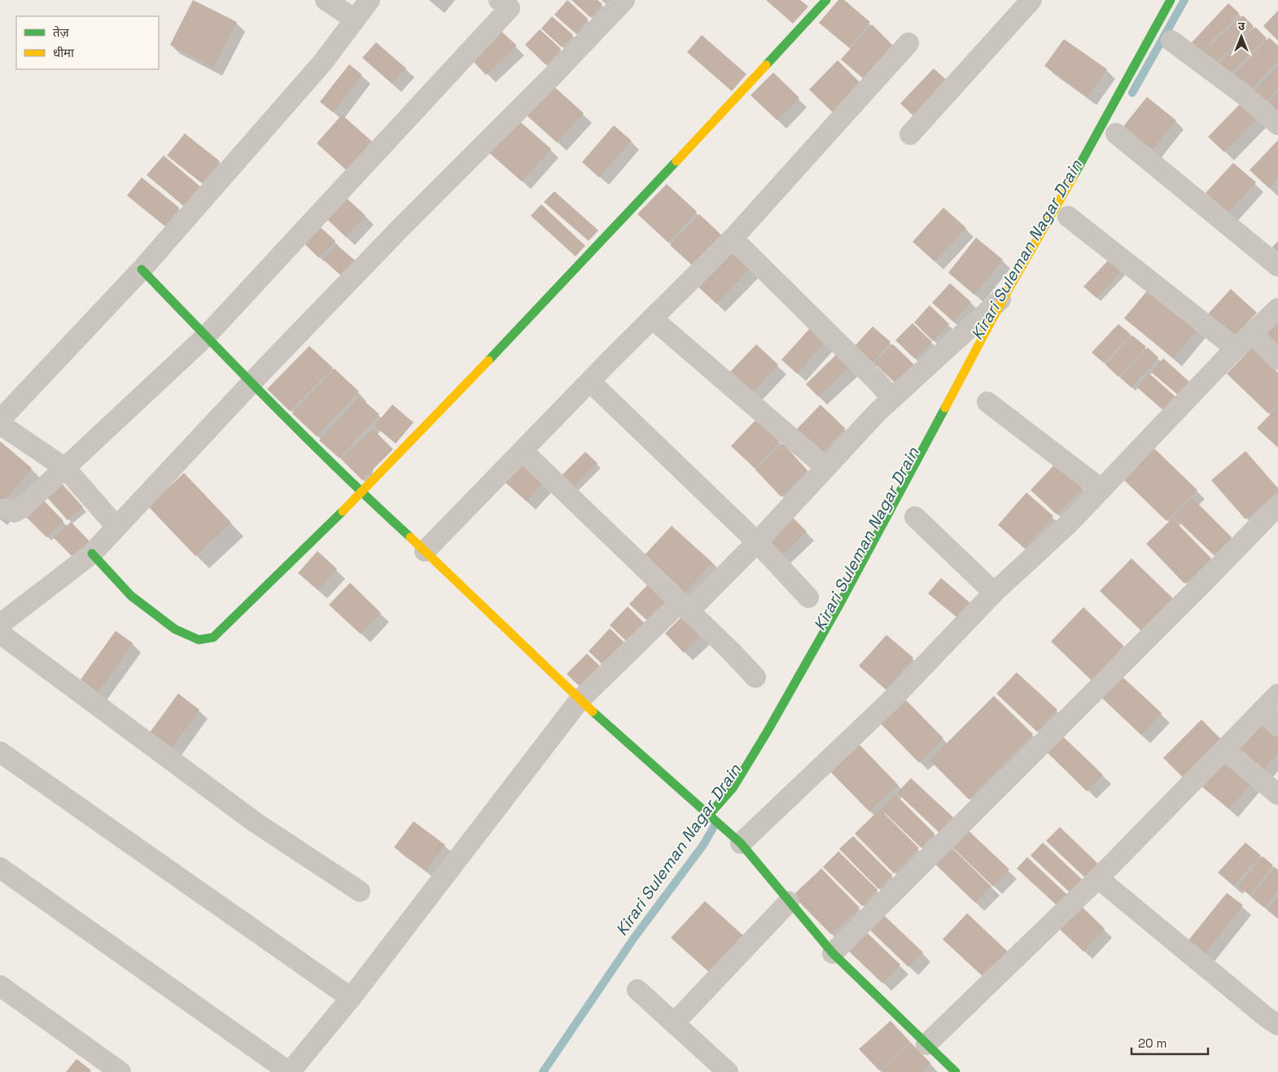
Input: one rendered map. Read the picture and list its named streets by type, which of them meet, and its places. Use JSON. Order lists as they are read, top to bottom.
{
  "water": ["Kirari Suleman Nagar Drain"],
  "legend": ["तेज़", "धीमा"],
  "scale_bar": "20 m",
  "north": "top"
}
